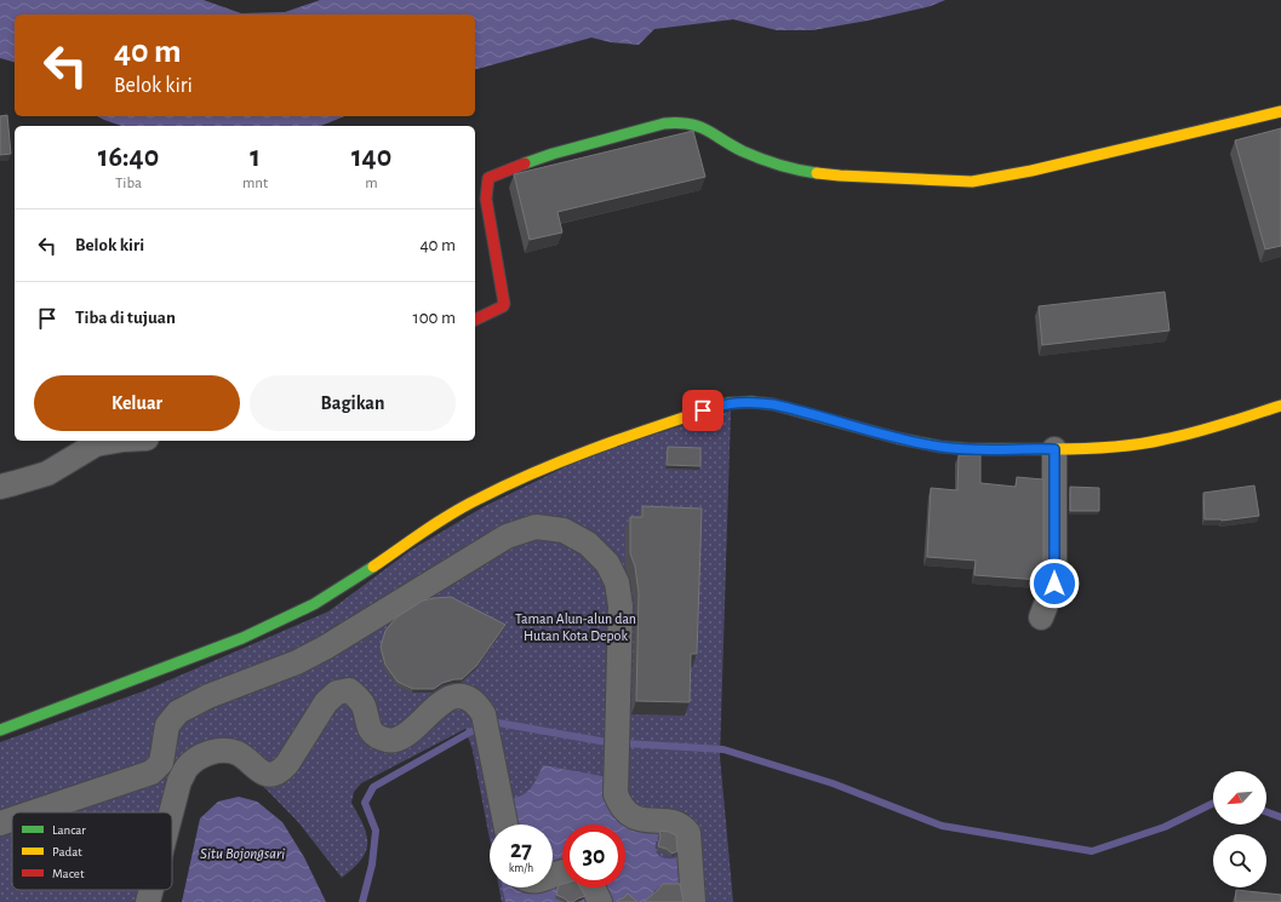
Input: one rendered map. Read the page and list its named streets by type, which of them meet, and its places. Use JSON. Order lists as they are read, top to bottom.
{
  "water": ["Situ Bojongsari"],
  "parks": ["Taman Alun-alun dan Hutan Kota Depok"],
  "legend": ["Lancar", "Padat", "Macet"],
  "north": "bottom left",
  "page": {
    "turn": ["40 m", "Belok kiri"],
    "eta": [
      "16:40",
      "Tiba",
      "1",
      "mnt",
      "140",
      "m"
    ],
    "list": [
      {
        "name": "Belok kiri",
        "value": "40 m"
      },
      {
        "name": "Tiba di tujuan",
        "value": "100 m"
      }
    ],
    "buttons": ["Keluar", "Bagikan"],
    "speed": "27 km/h",
    "limit": "30"
  }
}
